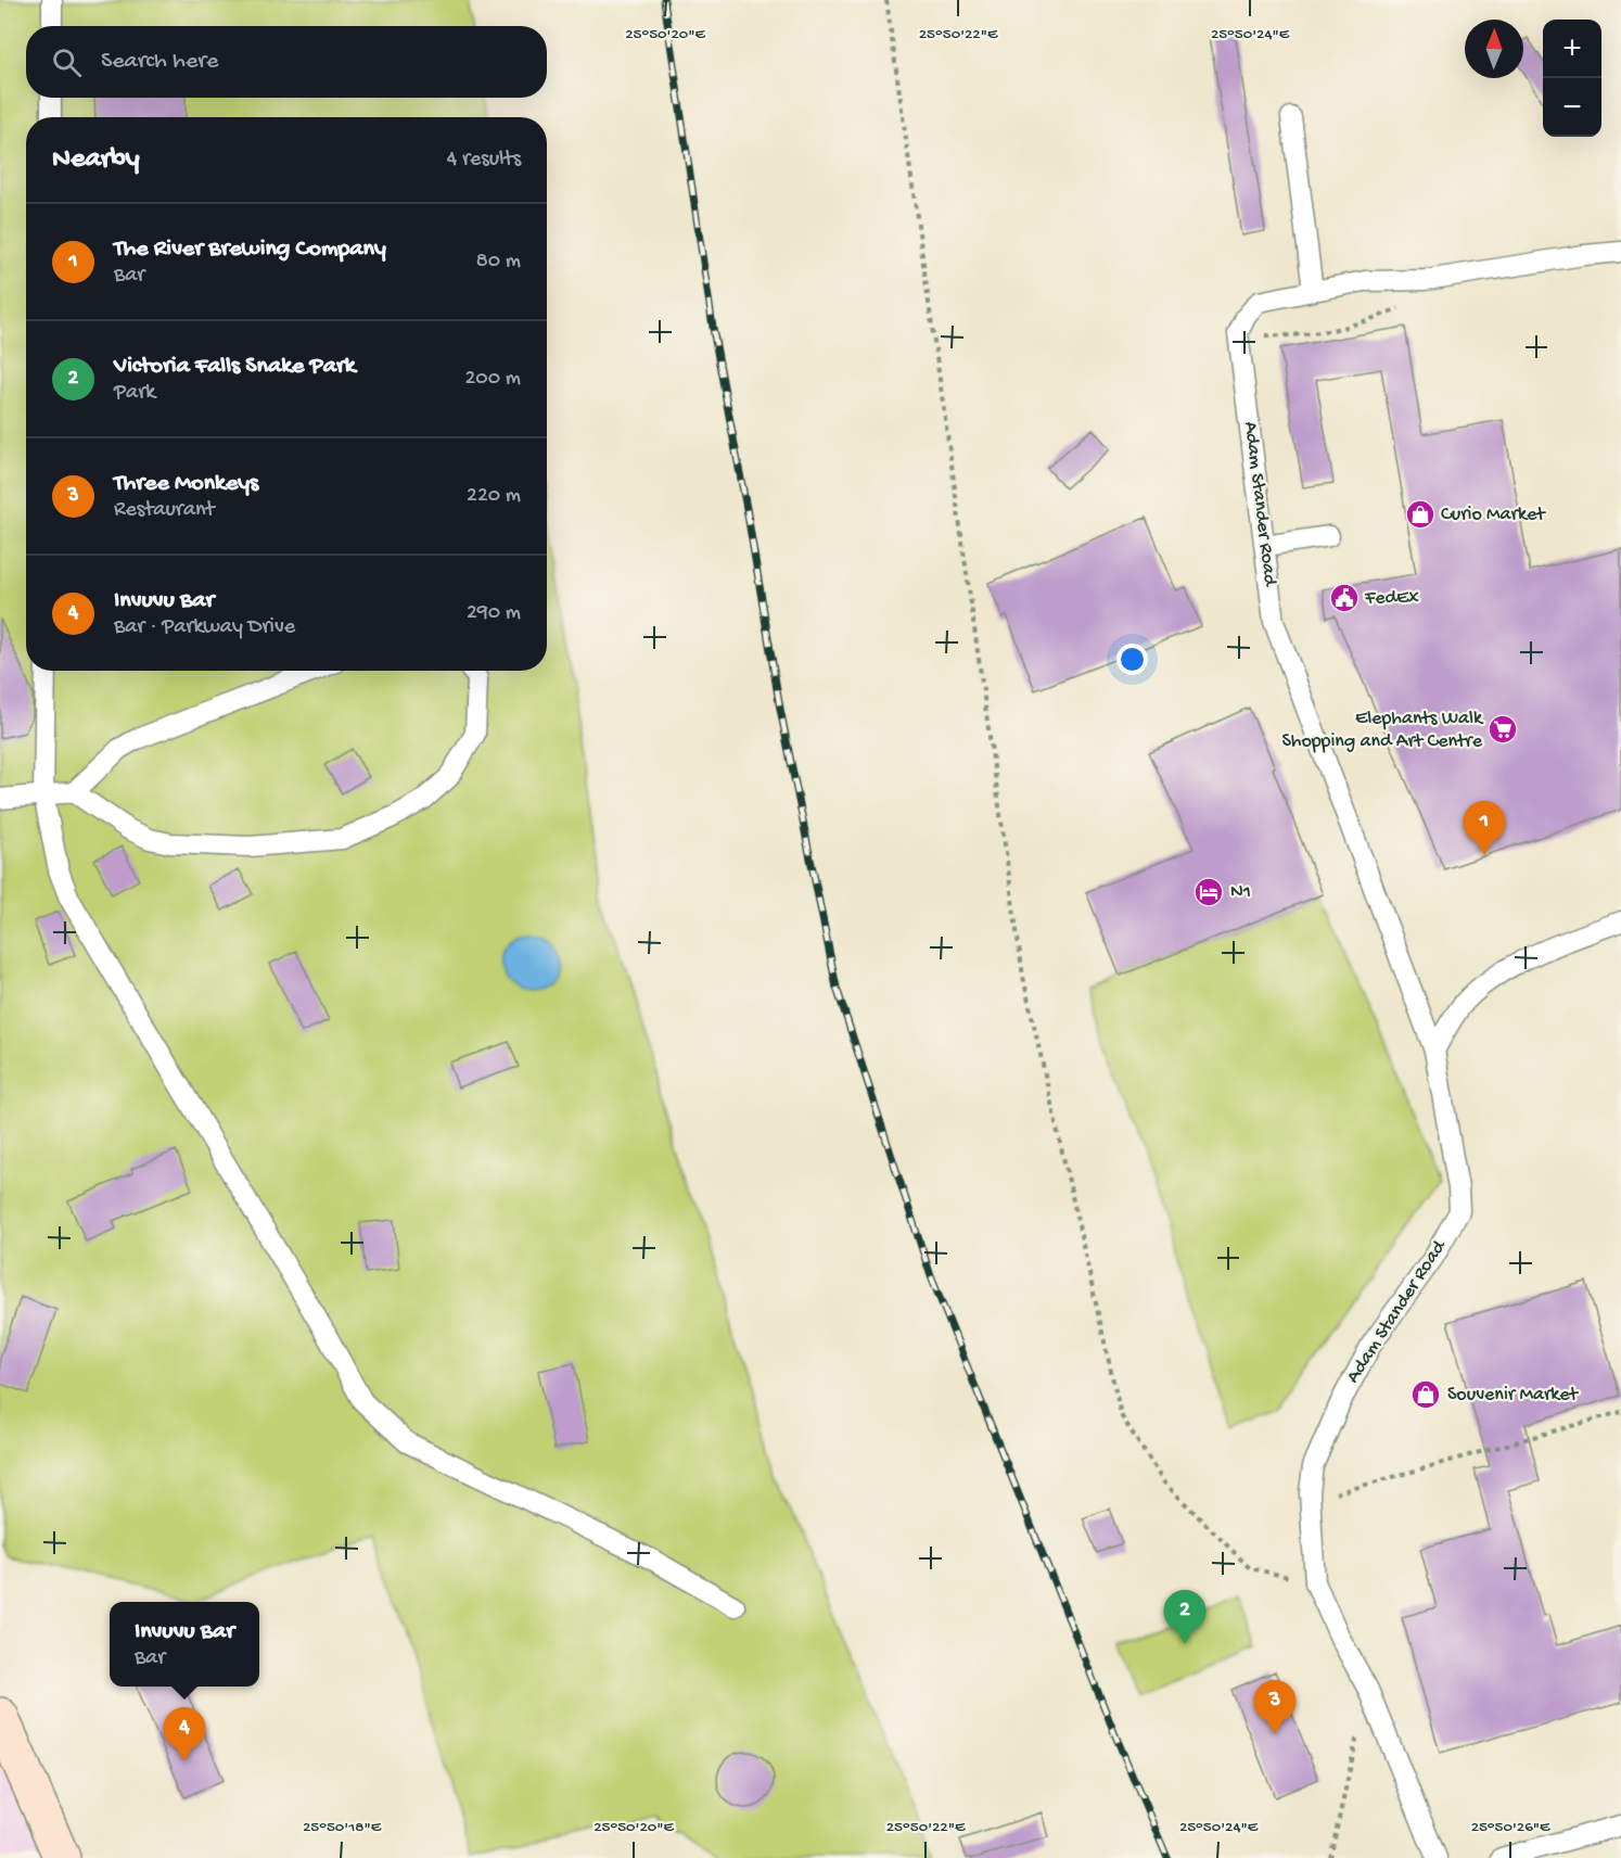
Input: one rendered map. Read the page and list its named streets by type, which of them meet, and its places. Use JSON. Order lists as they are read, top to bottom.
{
  "streets": {
    "lane": ["Adam Stander Road"]
  },
  "places": {
    "shop": ["Curio Market", "Souvenir Market"],
    "public building": ["FedEx"],
    "supermarket": ["Elephants Walk Shopping and Art Centre"],
    "hotel": ["N1"]
  },
  "north": "top",
  "page": {
    "map_buttons": ["+", "−"],
    "search": "Search here",
    "heading": ["Nearby", "4 results"],
    "list": [
      {
        "mark": "1",
        "name": "The River Brewing Company",
        "note": "Bar",
        "value": "80 m"
      },
      {
        "mark": "2",
        "name": "Victoria Falls Snake Park",
        "note": "Park",
        "value": "200 m"
      },
      {
        "mark": "3",
        "name": "Three Monkeys",
        "note": "Restaurant",
        "value": "220 m"
      },
      {
        "mark": "4",
        "name": "Invuvu Bar",
        "note": "Bar · Parkway Drive",
        "value": "290 m"
      }
    ],
    "pins": [
      "1",
      "2",
      "3",
      "4"
    ],
    "popup": ["Invuvu Bar", "Bar"]
  },
  "coordinates": [
    "25°50'20\"E",
    "25°50'22\"E",
    "25°50'24\"E",
    "25°50'18\"E",
    "25°50'26\"E"
  ]
}
